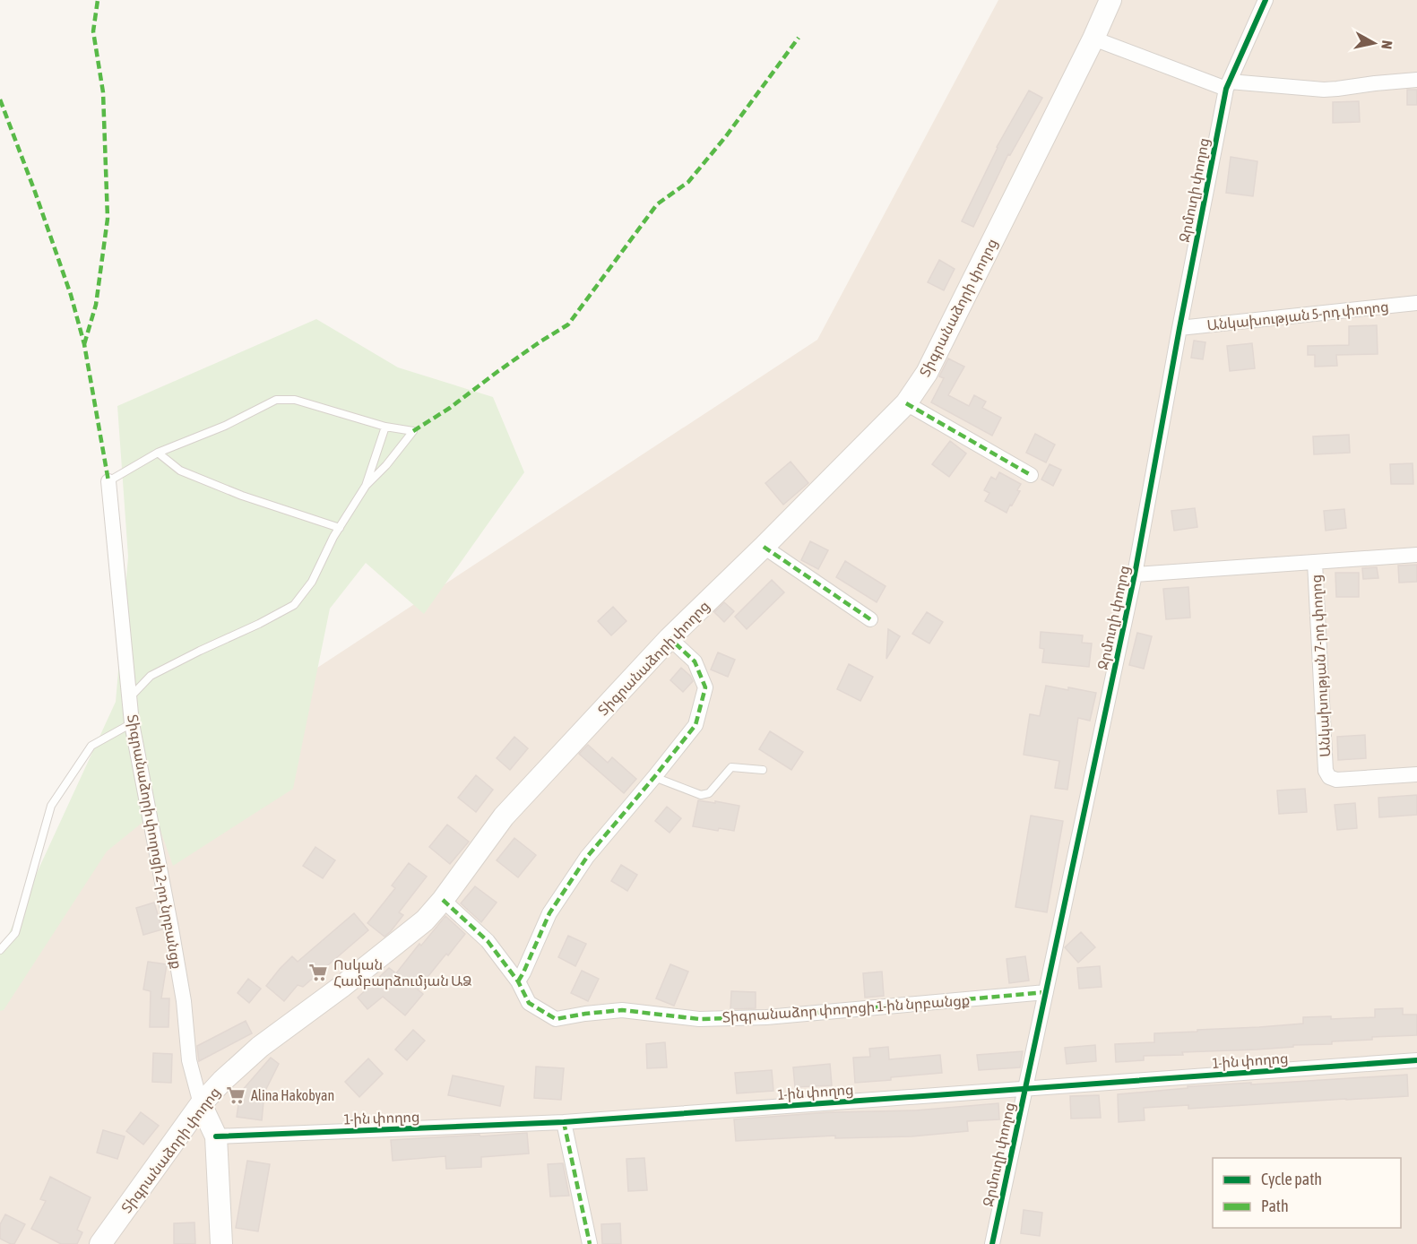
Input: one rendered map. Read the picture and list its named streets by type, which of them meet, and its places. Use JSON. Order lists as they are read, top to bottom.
{
  "streets": {
    "main road": ["Տիգրանաձորի փողոց"],
    "street": [
      "Ջրմուղի փողոց",
      "Անկախության 5-րդ փողոց",
      "Անկախության 7-րդ փողոց",
      "Տիգրանաձորի փողոցի 2-րդ նրբանցք",
      "Տիգրանաձոր փողոցի 1-ին նրբանցք",
      "1-ին փողոց"
    ]
  },
  "crossings": [
    ["Ջրմուղի փողոց", "Անկախության 5-րդ փողոց"],
    ["Ջրմուղի փողոց", "Տիգրանաձոր փողոցի 1-ին նրբանցք"],
    ["Ջրմուղի փողոց", "1-ին փողոց"],
    ["Տիգրանաձորի փողոց", "Տիգրանաձորի փողոցի 2-րդ նրբանցք"],
    ["Տիգրանաձորի փողոց", "Տիգրանաձոր փողոցի 1-ին նրբանցք"]
  ],
  "places": {
    "supermarket": ["Ոսկան Համբարձումյան ԱՁ", "Alina Hakobyan"]
  },
  "legend": ["Cycle path", "Path"],
  "north": "right"
}
